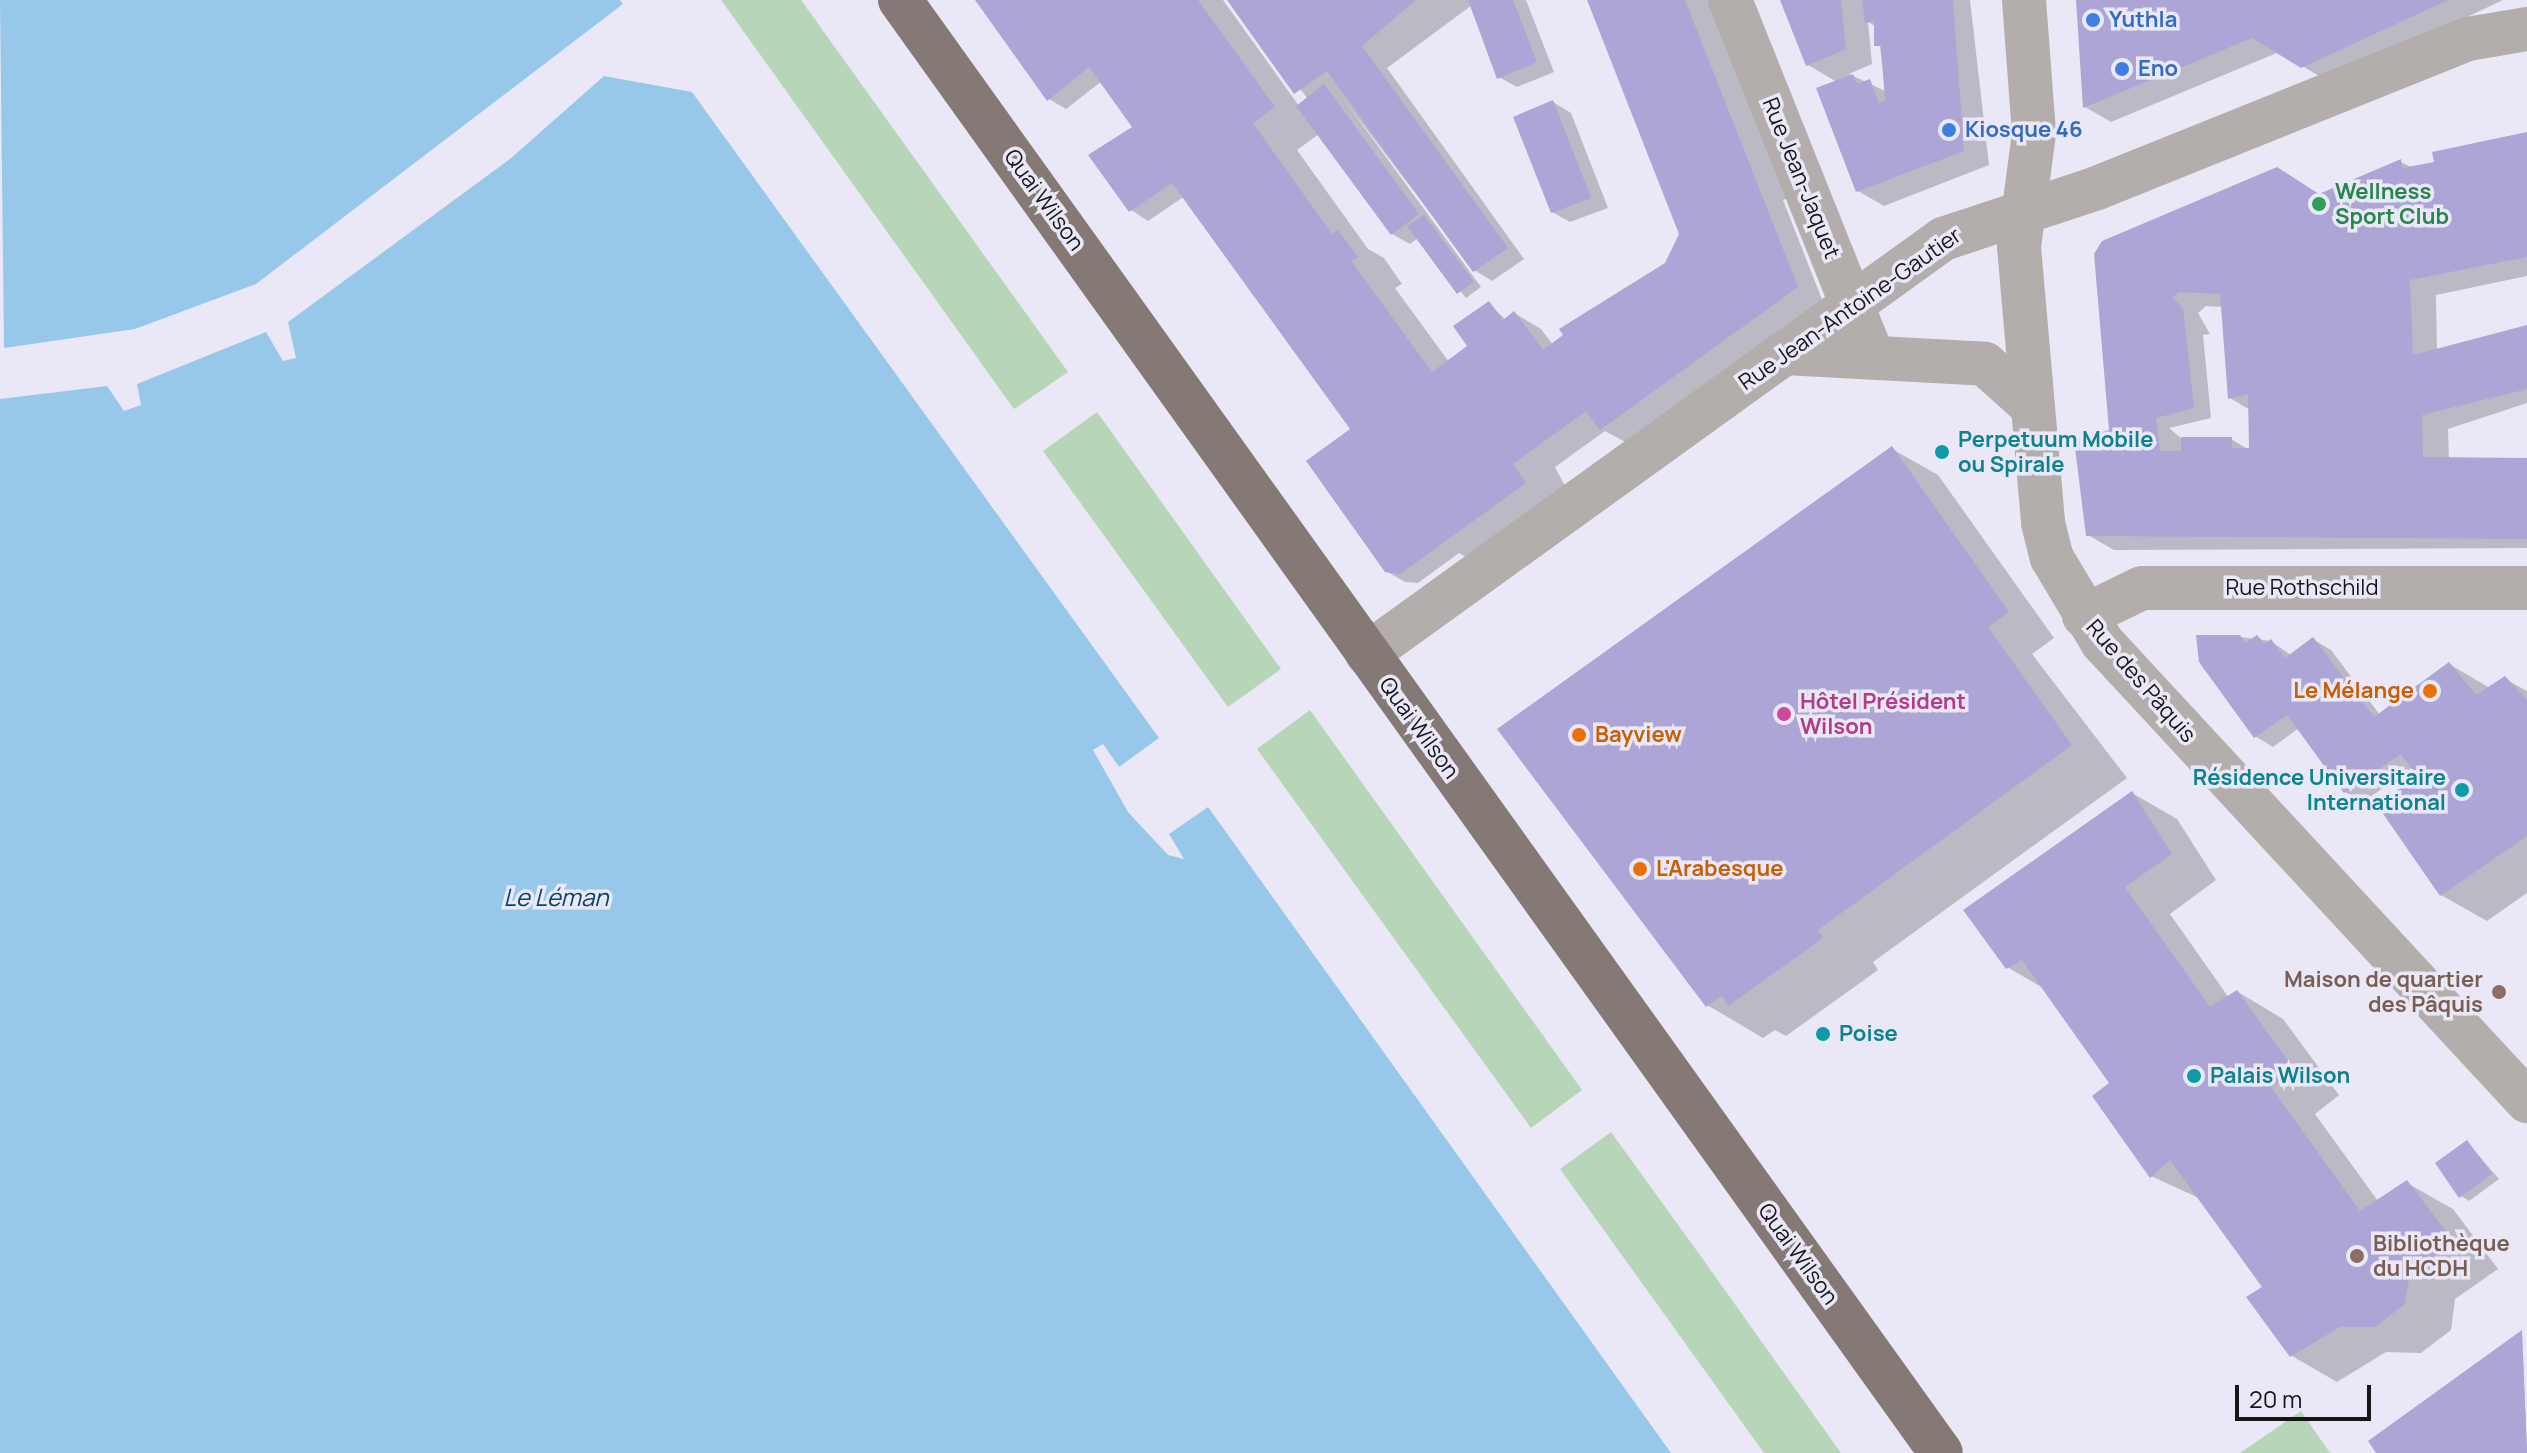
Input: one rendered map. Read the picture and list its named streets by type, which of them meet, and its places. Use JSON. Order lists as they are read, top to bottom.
{
  "streets": {
    "main road": ["Quai Wilson"],
    "street": [
      "Rue Jean-Jaquet",
      "Rue Jean-Antoine-Gautier",
      "Rue Rothschild",
      "Rue des Pâquis"
    ]
  },
  "crossings": [
    ["Rue Jean-Jaquet", "Rue Jean-Antoine-Gautier"],
    ["Quai Wilson", "Rue Jean-Antoine-Gautier"],
    ["Rue Jean-Antoine-Gautier", "Rue des Pâquis"],
    ["Rue Rothschild", "Rue des Pâquis"]
  ],
  "water": ["Le Léman"],
  "places": [
    "Yuthla",
    "Eno",
    "Kiosque 46",
    "Wellness Sport Club",
    "Perpetuum Mobile ou Spirale",
    "Le Mélange",
    "Hôtel Président Wilson",
    "Bayview",
    "Résidence Universitaire International",
    "L'Arabesque",
    "Maison de quartier des Pâquis",
    "Poise",
    "Palais Wilson",
    "Bibliothèque du HCDH"
  ],
  "scale_bar": "20 m"
}
